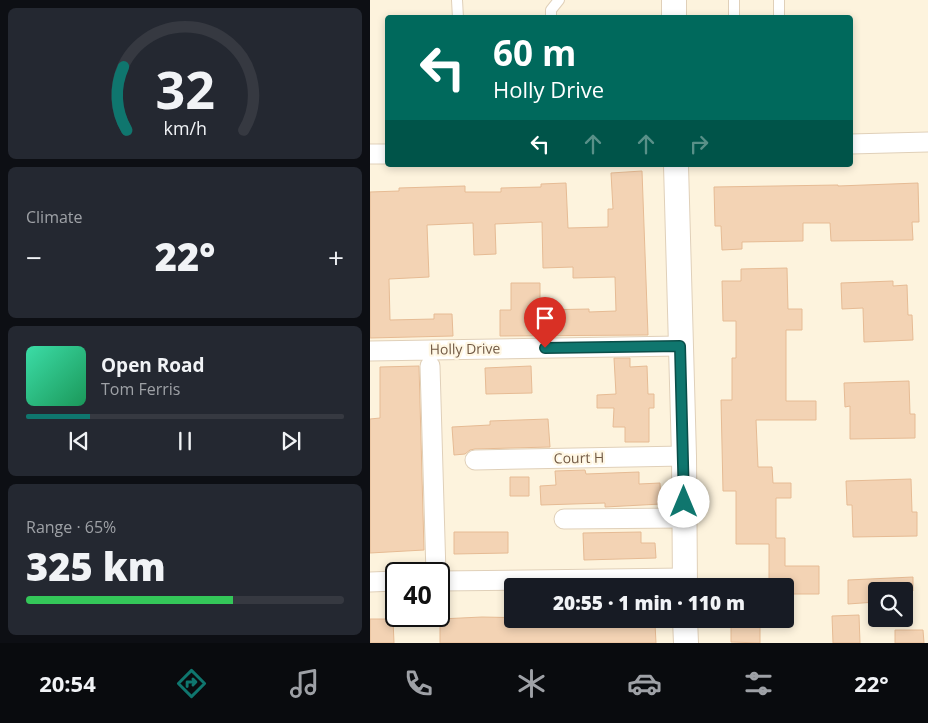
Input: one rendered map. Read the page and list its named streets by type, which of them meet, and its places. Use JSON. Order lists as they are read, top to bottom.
{
  "streets": {
    "street": ["Holly Drive", "Court H"]
  },
  "page": {
    "turn": ["60 m", "Holly Drive"],
    "tile": [
      "Climate",
      ["Range · 65%", "325 km"]
    ],
    "heat": ["−", "22°", "+"],
    "song": ["Open Road", "Tom Ferris"],
    "limit": "40",
    "trip": "20:55 · 1 min · 110 m",
    "tabs": ["20:54", "22°"],
    "gauge": ["32", "km/h"]
  }
}
